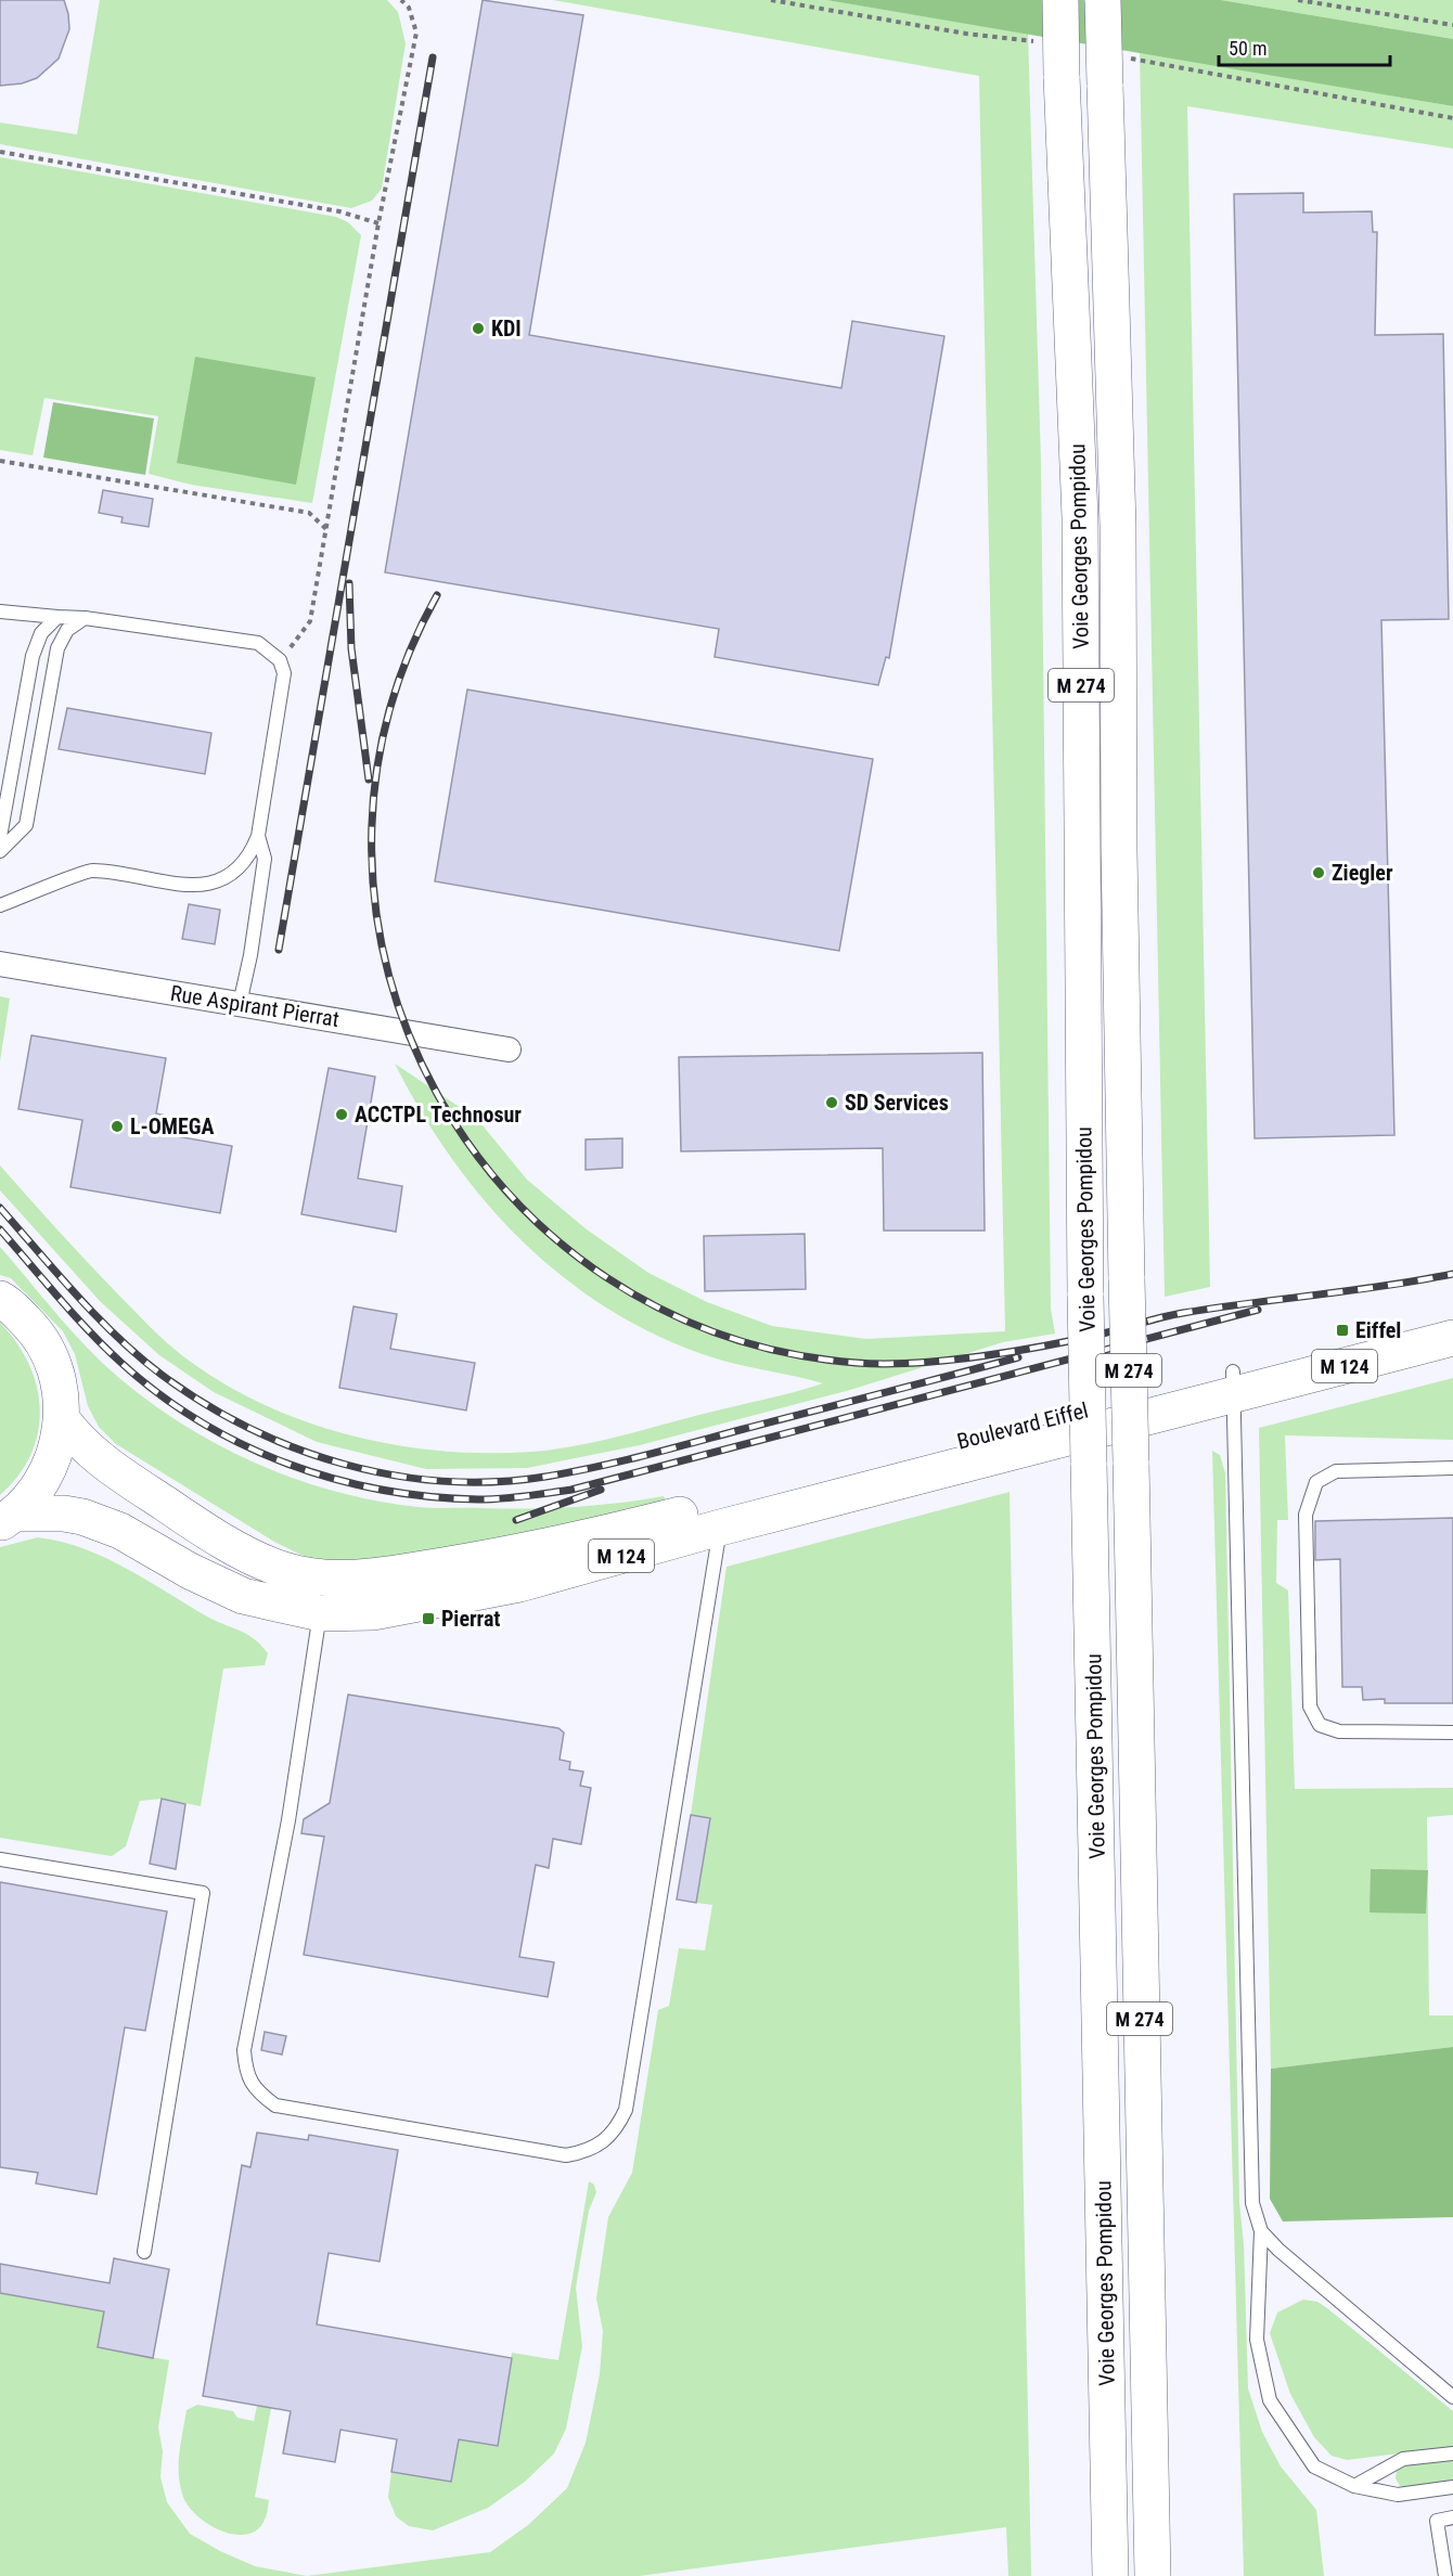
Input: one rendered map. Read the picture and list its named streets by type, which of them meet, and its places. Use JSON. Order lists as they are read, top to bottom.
{
  "streets": {
    "main road": [
      "Voie Georges Pompidou",
      "M 274",
      "M 124",
      "Boulevard Eiffel"
    ],
    "street": ["Rue Aspirant Pierrat"]
  },
  "crossings": [
    ["M 124", "Boulevard Eiffel"]
  ],
  "places": {
    "other": [
      "KDI",
      "Ziegler",
      "SD Services",
      "ACCTPL Technosur",
      "L-OMEGA"
    ],
    "transit": ["Eiffel", "Pierrat"]
  },
  "scale_bar": "50 m"
}
